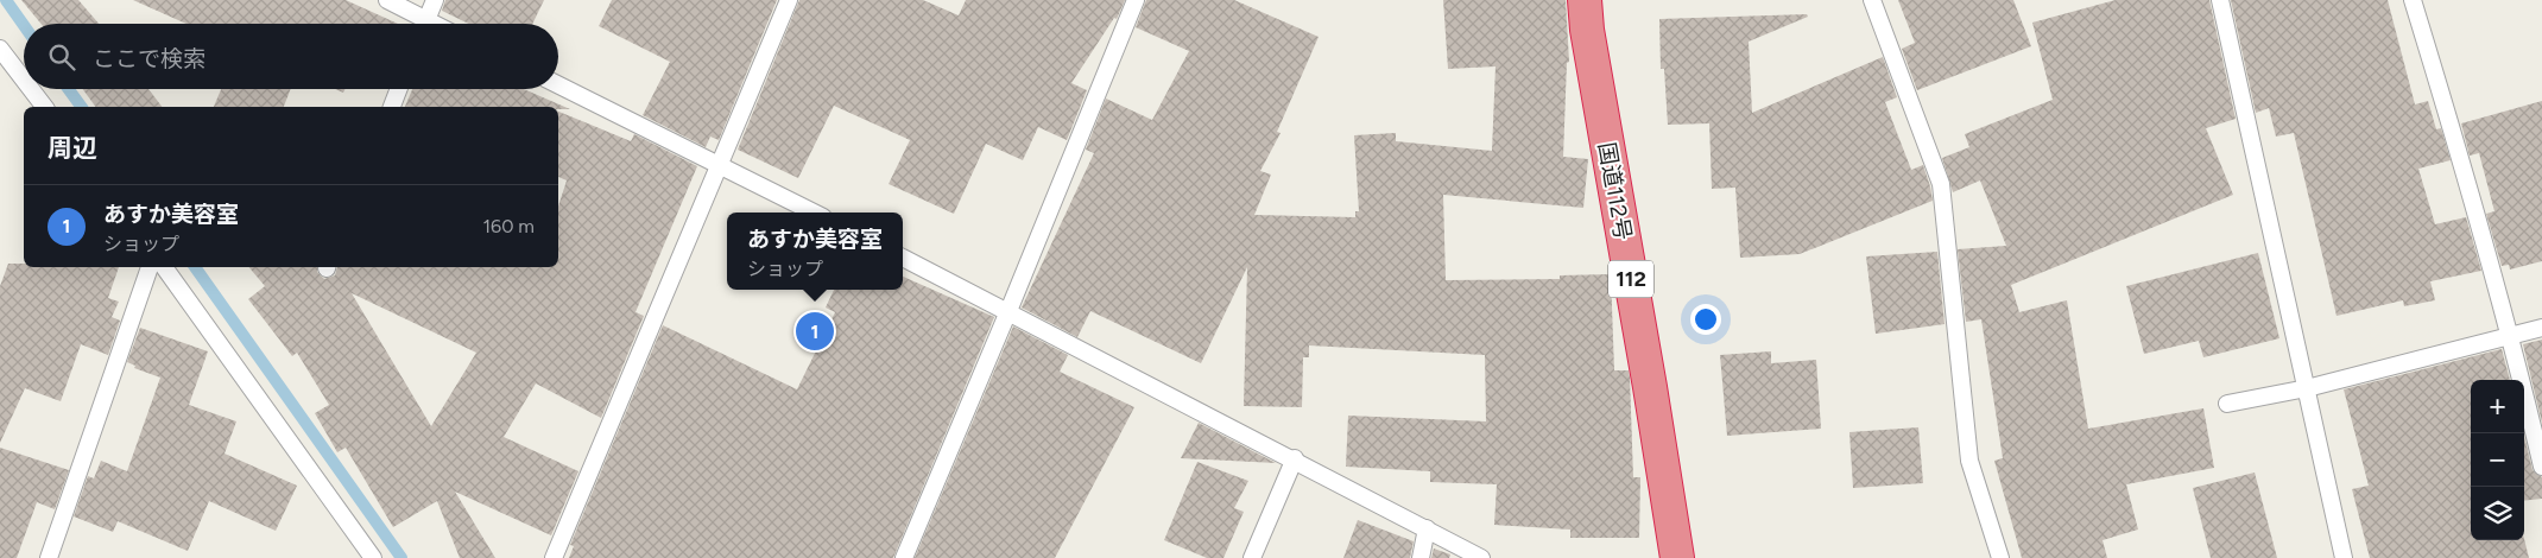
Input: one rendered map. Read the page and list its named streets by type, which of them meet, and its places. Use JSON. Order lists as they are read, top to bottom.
{
  "streets": {
    "highway": ["国道112号", "112"]
  },
  "page": {
    "search": "ここで検索",
    "heading": "周辺",
    "list": [
      {
        "mark": "1",
        "name": "あすか美容室",
        "note": "ショップ",
        "value": "160 m"
      }
    ],
    "popup": ["あすか美容室", "ショップ"],
    "pins": "1",
    "map_buttons": ["+", "−"]
  }
}
